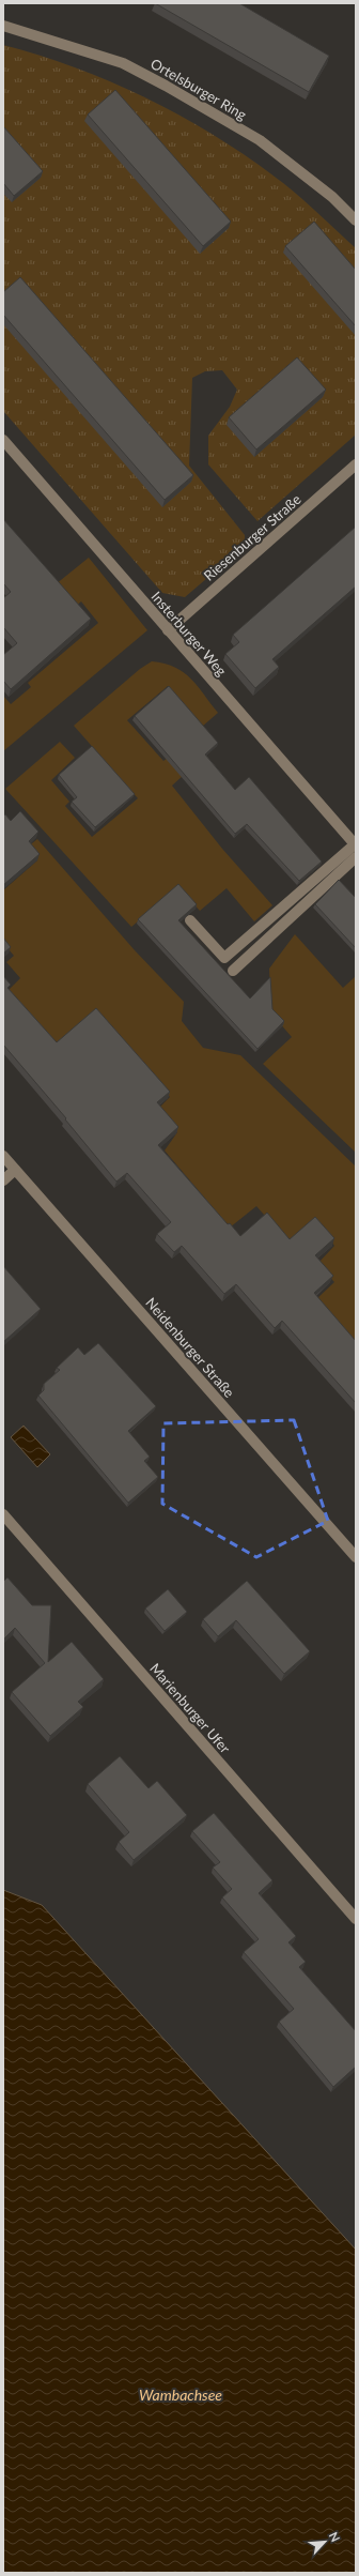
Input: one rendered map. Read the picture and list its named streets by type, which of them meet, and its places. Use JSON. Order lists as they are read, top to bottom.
{
  "streets": {
    "street": [
      "Ortelsburger Ring",
      "Riesenburger Straße",
      "Insterburger Weg",
      "Neidenburger Straße",
      "Marienburger Ufer"
    ]
  },
  "crossings": [
    ["Riesenburger Straße", "Insterburger Weg"]
  ],
  "water": ["Wambachsee"],
  "north": "top right"
}
